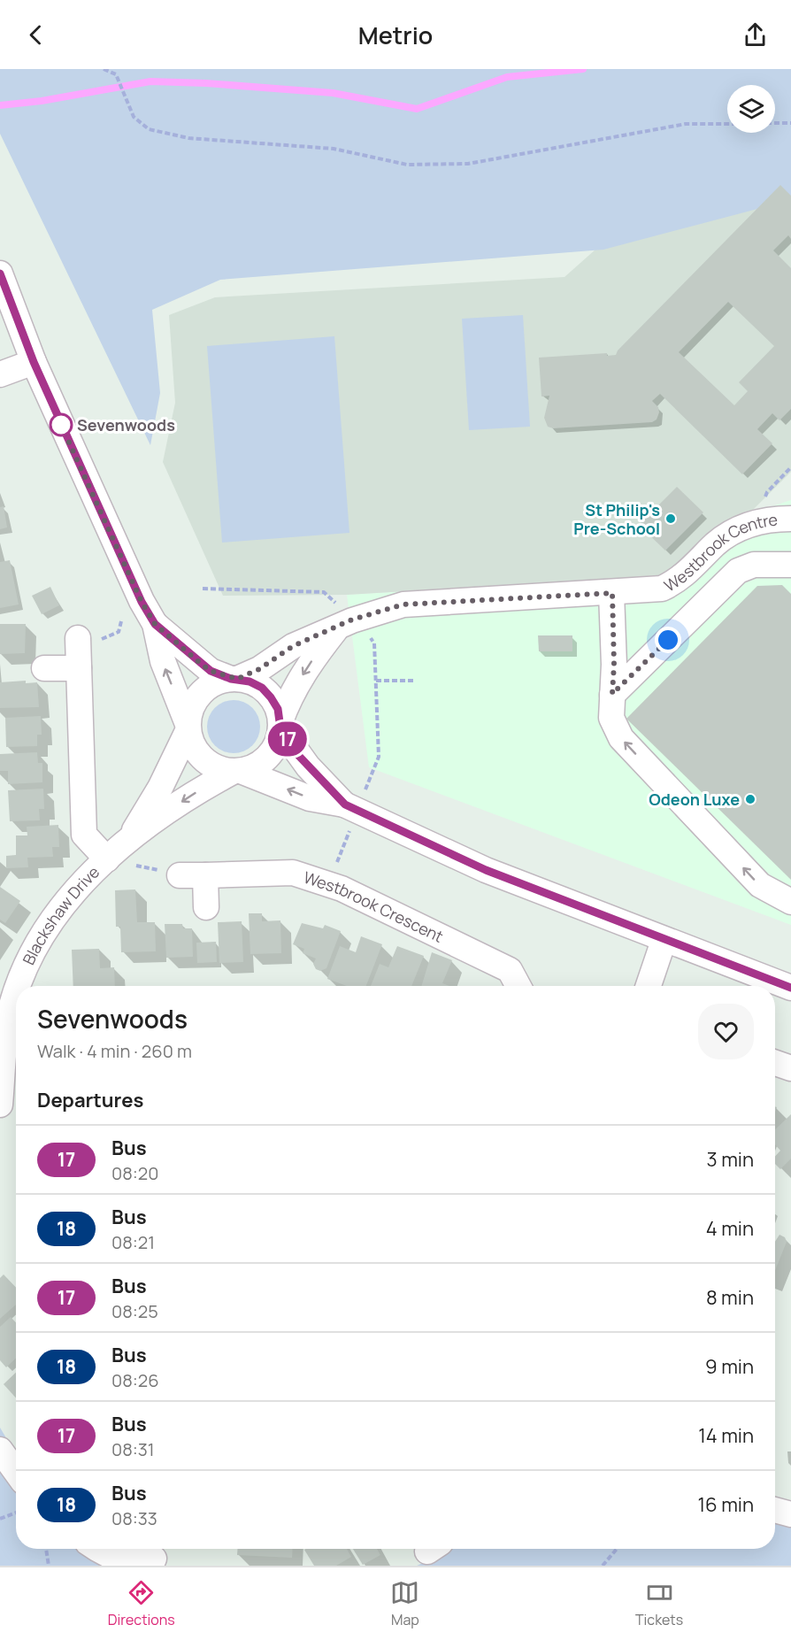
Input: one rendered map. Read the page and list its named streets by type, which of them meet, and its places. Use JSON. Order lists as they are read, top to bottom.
{
  "streets": {
    "street": ["Westbrook Centre", "Westbrook Crescent", "Blackshaw Drive"]
  },
  "crossings": [
    ["Westbrook Centre", "Blackshaw Drive"]
  ],
  "places": ["Sevenwoods", "St Philip's Pre-School", "Odeon Luxe"],
  "lines": ["bus line 17"],
  "page": {
    "header": "Metrio",
    "on_map": "17",
    "heading": [
      ["Sevenwoods", "Walk · 4 min · 260 m"],
      "Departures"
    ],
    "list": [
      {
        "mark": "17",
        "name": "Bus",
        "note": "08:20",
        "value": "3 min"
      },
      {
        "mark": "18",
        "name": "Bus",
        "note": "08:21",
        "value": "4 min"
      },
      {
        "mark": "17",
        "name": "Bus",
        "note": "08:25",
        "value": "8 min"
      },
      {
        "mark": "18",
        "name": "Bus",
        "note": "08:26",
        "value": "9 min"
      },
      {
        "mark": "17",
        "name": "Bus",
        "note": "08:31",
        "value": "14 min"
      },
      {
        "mark": "18",
        "name": "Bus",
        "note": "08:33",
        "value": "16 min"
      }
    ],
    "tabs": ["Directions", "Map", "Tickets"]
  }
}
